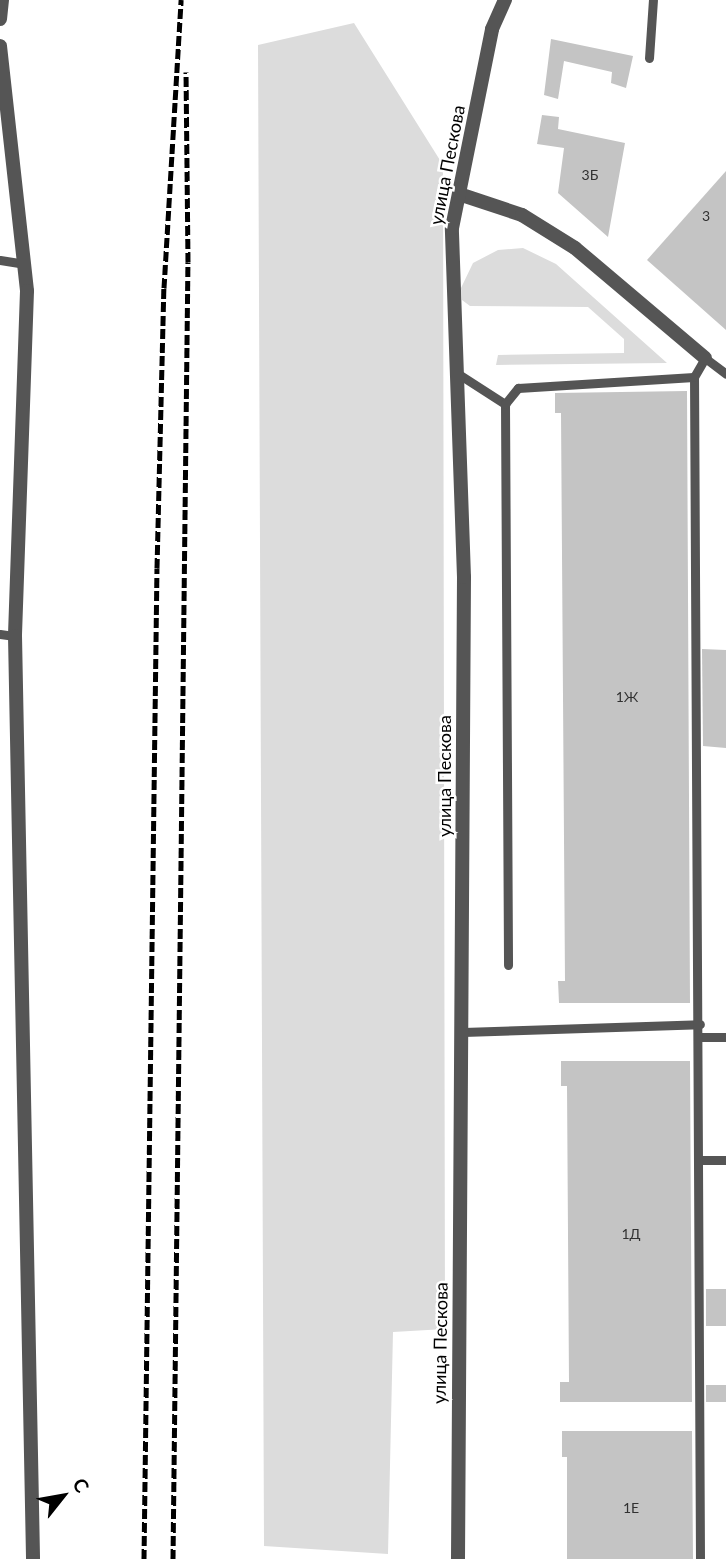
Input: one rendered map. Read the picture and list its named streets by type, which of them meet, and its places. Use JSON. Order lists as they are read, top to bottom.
{
  "streets": {
    "street": ["улица Пескова"]
  },
  "house_numbers": [
    "3Б",
    "3",
    "1Ж",
    "1Д",
    "1Е"
  ],
  "north": "top right"
}
